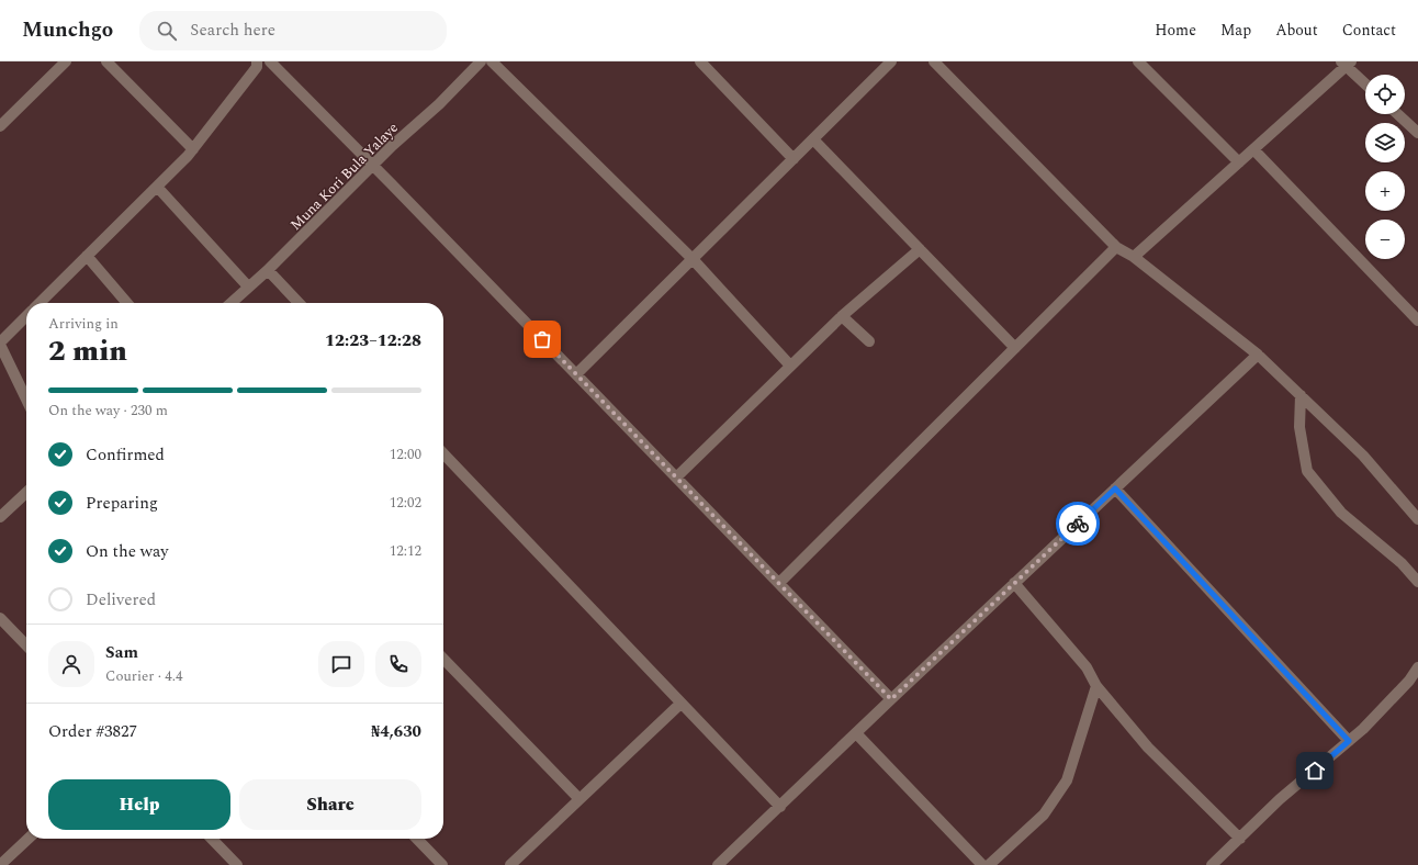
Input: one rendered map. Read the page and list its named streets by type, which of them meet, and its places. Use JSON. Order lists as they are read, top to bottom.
{
  "streets": {
    "street": ["Muna Kori Bula Yalaye"]
  },
  "page": {
    "header": "Munchgo",
    "search": "Search here",
    "nav": [
      "Home",
      "Map",
      "About",
      "Contact"
    ],
    "map_buttons": ["+", "−"],
    "heading": ["2 min", "Arriving in", "12:23–12:28"],
    "panel": [
      "Sam",
      "Courier · 4.4",
      "Order #3827",
      "₦4,630"
    ],
    "bar": "On the way · 230 m",
    "list": [
      ["Confirmed", "12:00"],
      ["Preparing", "12:02"],
      ["On the way", "12:12"],
      "Delivered"
    ],
    "buttons": ["Help", "Share"]
  }
}
